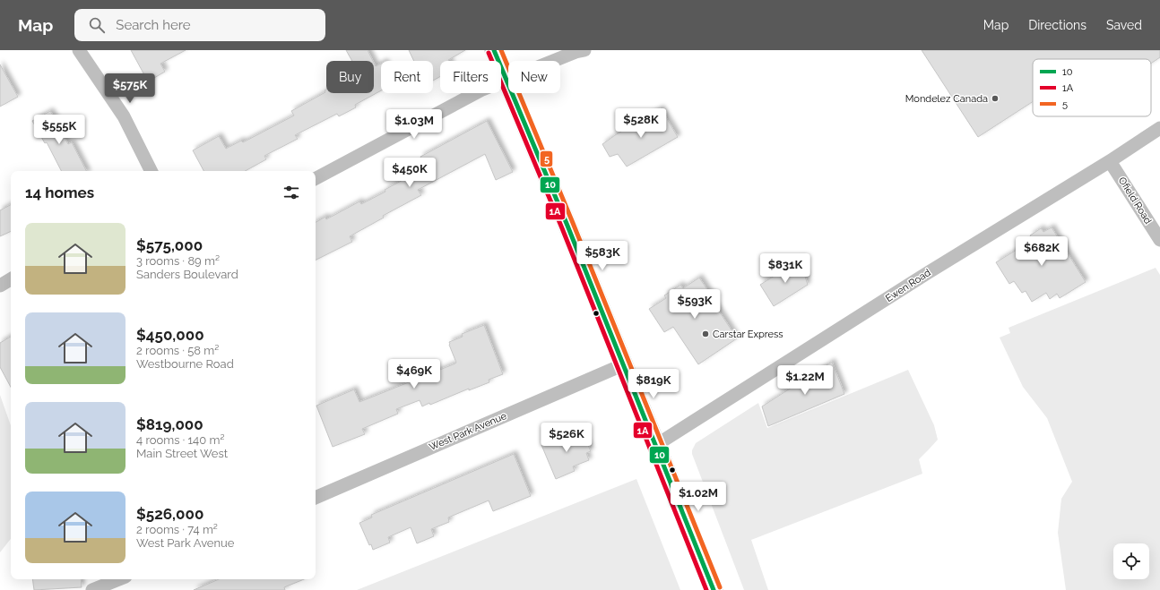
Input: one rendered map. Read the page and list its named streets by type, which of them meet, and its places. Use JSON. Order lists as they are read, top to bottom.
{
  "streets": {
    "street": ["Ofield Road", "Ewen Road", "West Park Avenue"]
  },
  "crossings": [
    ["Ofield Road", "Ewen Road"]
  ],
  "places": ["Mondelez Canada", "Carstar Express"],
  "lines": ["transit line 10", "transit line 5", "transit line 1A"],
  "legend": ["10", "1A", "5"],
  "page": {
    "header": "Map",
    "search": "Search here",
    "nav": ["Map", "Directions", "Saved"],
    "chip": [
      "Buy",
      "Rent",
      "Filters",
      "New"
    ],
    "price": [
      "$575K",
      "$528K",
      "$1.03M",
      "$555K",
      "$450K",
      "$682K",
      "$583K",
      "$831K",
      "$593K",
      "$469K",
      "$1.22M",
      "$819K",
      "$526K",
      "$1.02M"
    ],
    "heading": "14 homes",
    "list": [
      {
        "name": "$575,000",
        "note": "3 rooms · 89 m² · Sanders Boulevard"
      },
      {
        "name": "$450,000",
        "note": "2 rooms · 58 m² · Westbourne Road"
      },
      {
        "name": "$819,000",
        "note": "4 rooms · 140 m² · Main Street West"
      },
      {
        "name": "$526,000",
        "note": "2 rooms · 74 m² · West Park Avenue"
      }
    ]
  }
}
